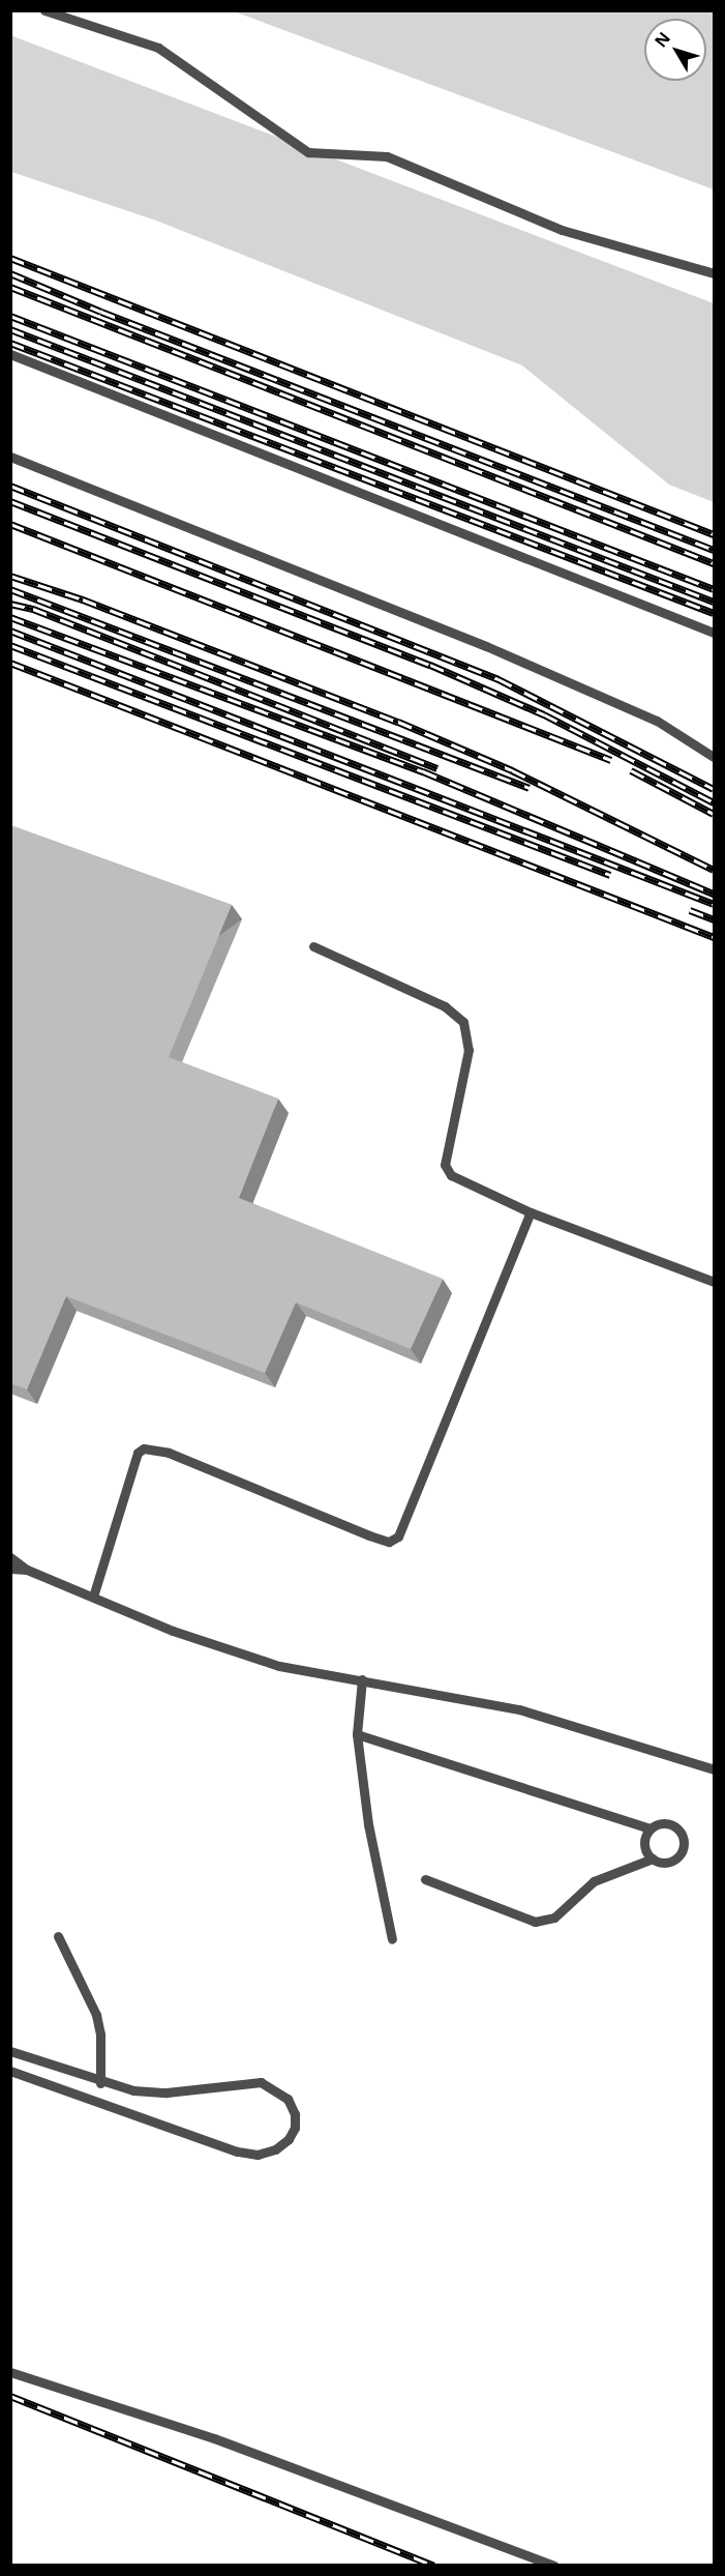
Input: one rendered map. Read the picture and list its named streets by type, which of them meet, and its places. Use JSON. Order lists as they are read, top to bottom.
{
  "north": "top left"
}
